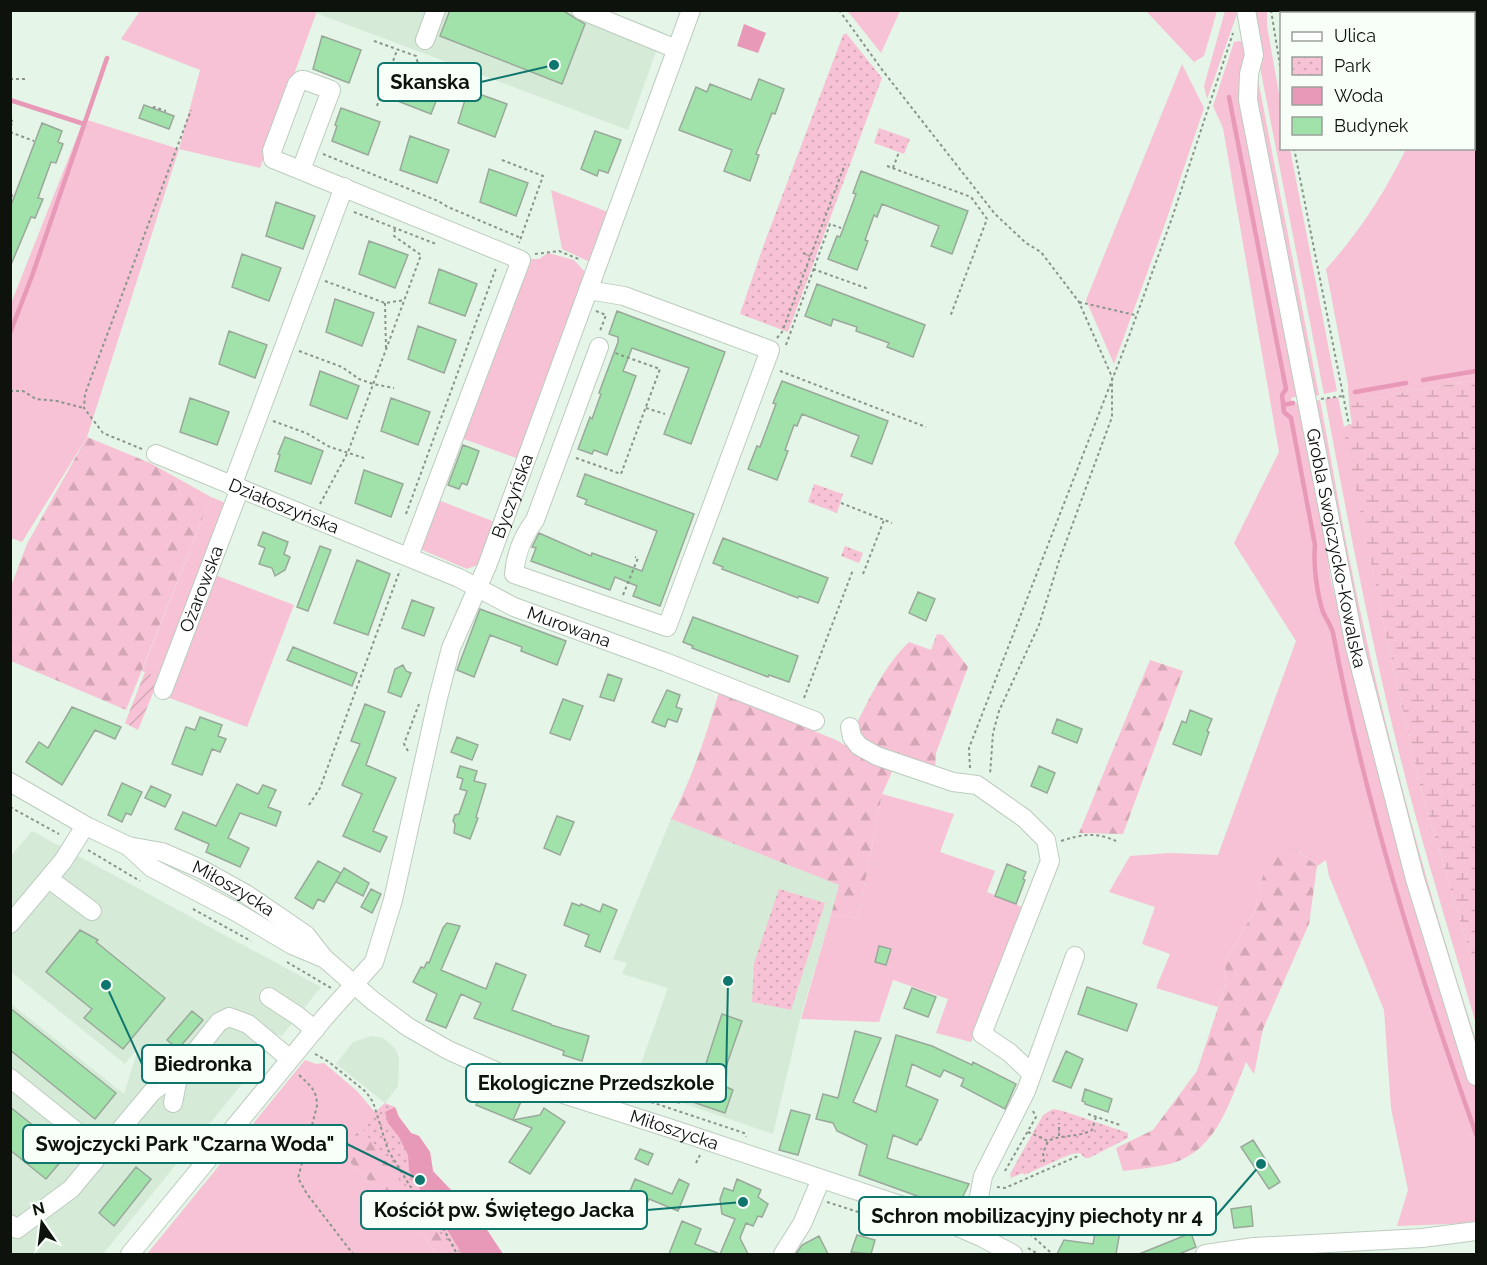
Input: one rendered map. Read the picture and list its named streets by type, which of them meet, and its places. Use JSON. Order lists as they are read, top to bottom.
{
  "streets": {
    "street": [
      "Byczyńska",
      "Działoszyńska",
      "Grobla Swojczycko-Kowalska",
      "Ożarowska",
      "Murowana",
      "Miłoszycka"
    ]
  },
  "crossings": [
    ["Byczyńska", "Działoszyńska"],
    ["Byczyńska", "Murowana"],
    ["Byczyńska", "Miłoszycka"],
    ["Działoszyńska", "Ożarowska"],
    ["Działoszyńska", "Murowana"]
  ],
  "places": [
    "Skanska",
    "Ekologiczne Przedszkole",
    "Biedronka",
    "Schron mobilizacyjny piechoty nr 4",
    "Swojczycki Park \"Czarna Woda\"",
    "Kościół pw. Świętego Jacka"
  ],
  "legend": [
    "Ulica",
    "Park",
    "Woda",
    "Budynek"
  ],
  "north": "top"
}
